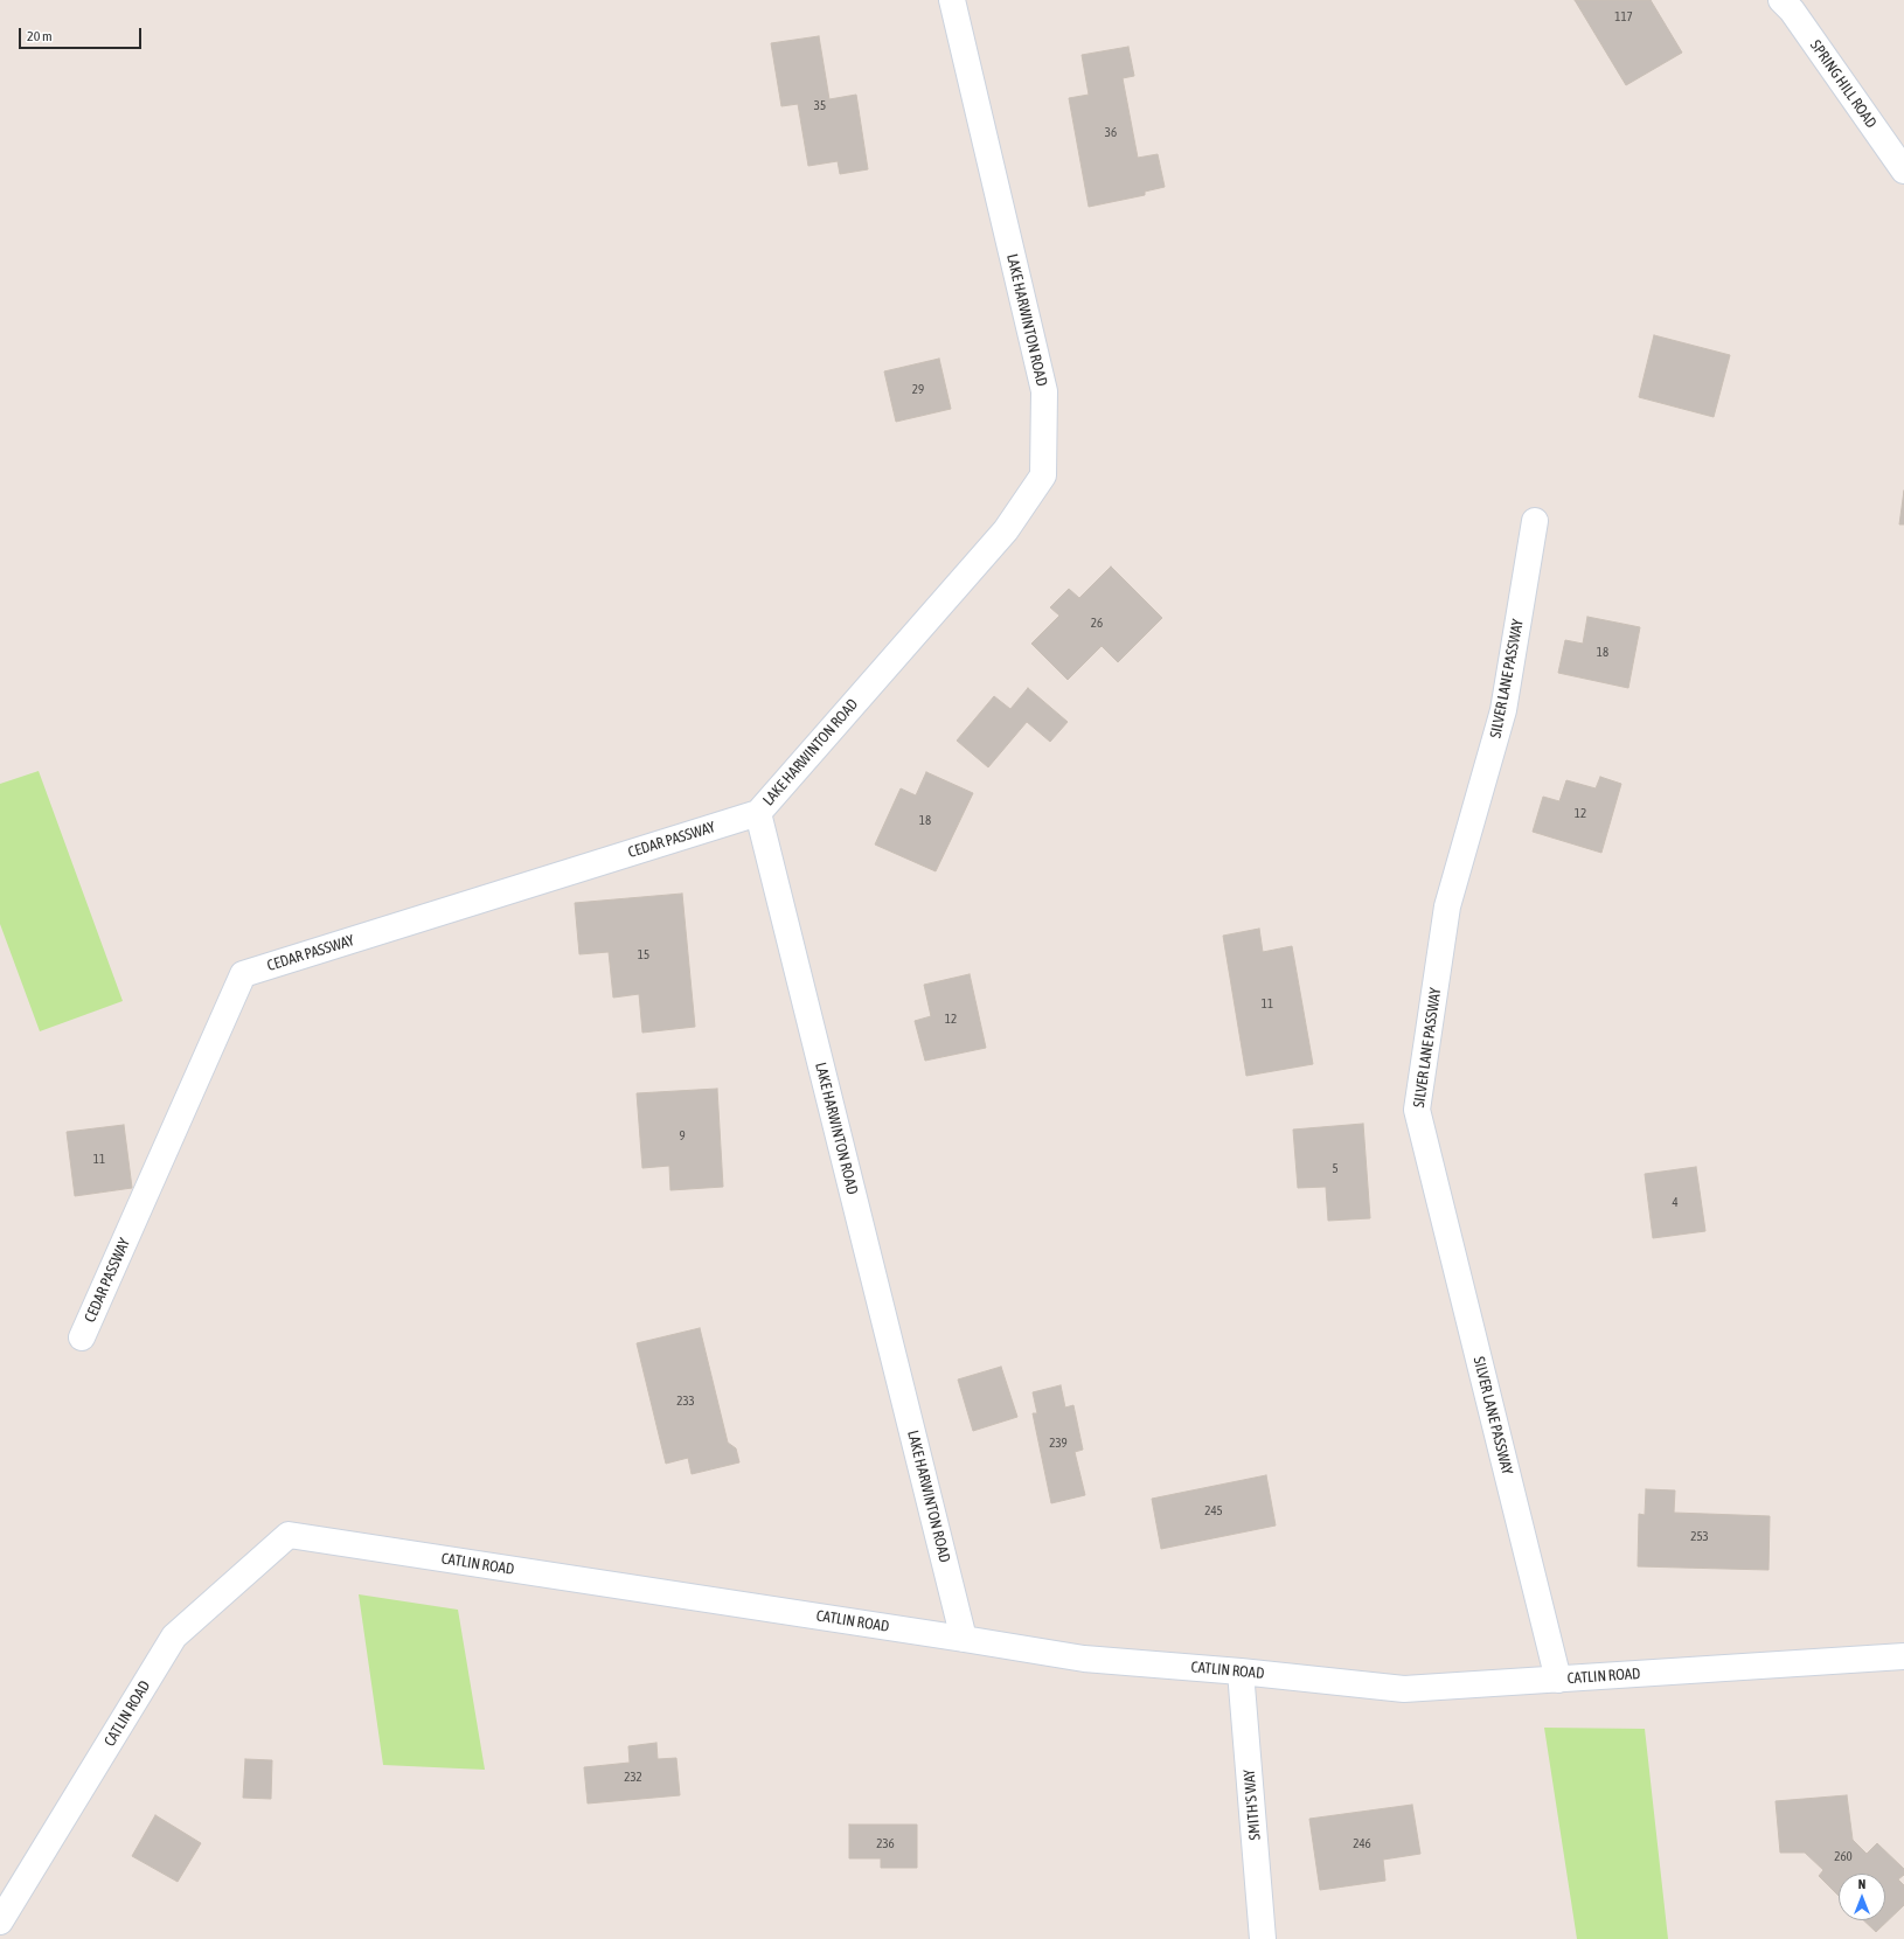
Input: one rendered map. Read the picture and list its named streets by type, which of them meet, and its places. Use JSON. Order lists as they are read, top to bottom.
{
  "streets": {
    "street": [
      "SPRING HILL ROAD",
      "LAKE HARWINTON ROAD",
      "SILVER LANE PASSWAY",
      "CEDAR PASSWAY",
      "CATLIN ROAD",
      "SMITH'S WAY"
    ]
  },
  "crossings": [
    ["LAKE HARWINTON ROAD", "CEDAR PASSWAY"],
    ["LAKE HARWINTON ROAD", "CATLIN ROAD"],
    ["SILVER LANE PASSWAY", "CATLIN ROAD"],
    ["CATLIN ROAD", "SMITH'S WAY"]
  ],
  "house_numbers": [
    "117",
    "35",
    "36",
    "29",
    "26",
    "18",
    "12",
    "18",
    "15",
    "11",
    "12",
    "9",
    "11",
    "5",
    "4",
    "233",
    "239",
    "245",
    "253",
    "232",
    "236",
    "246",
    "260"
  ],
  "scale_bar": "20 m",
  "north": "top"
}
